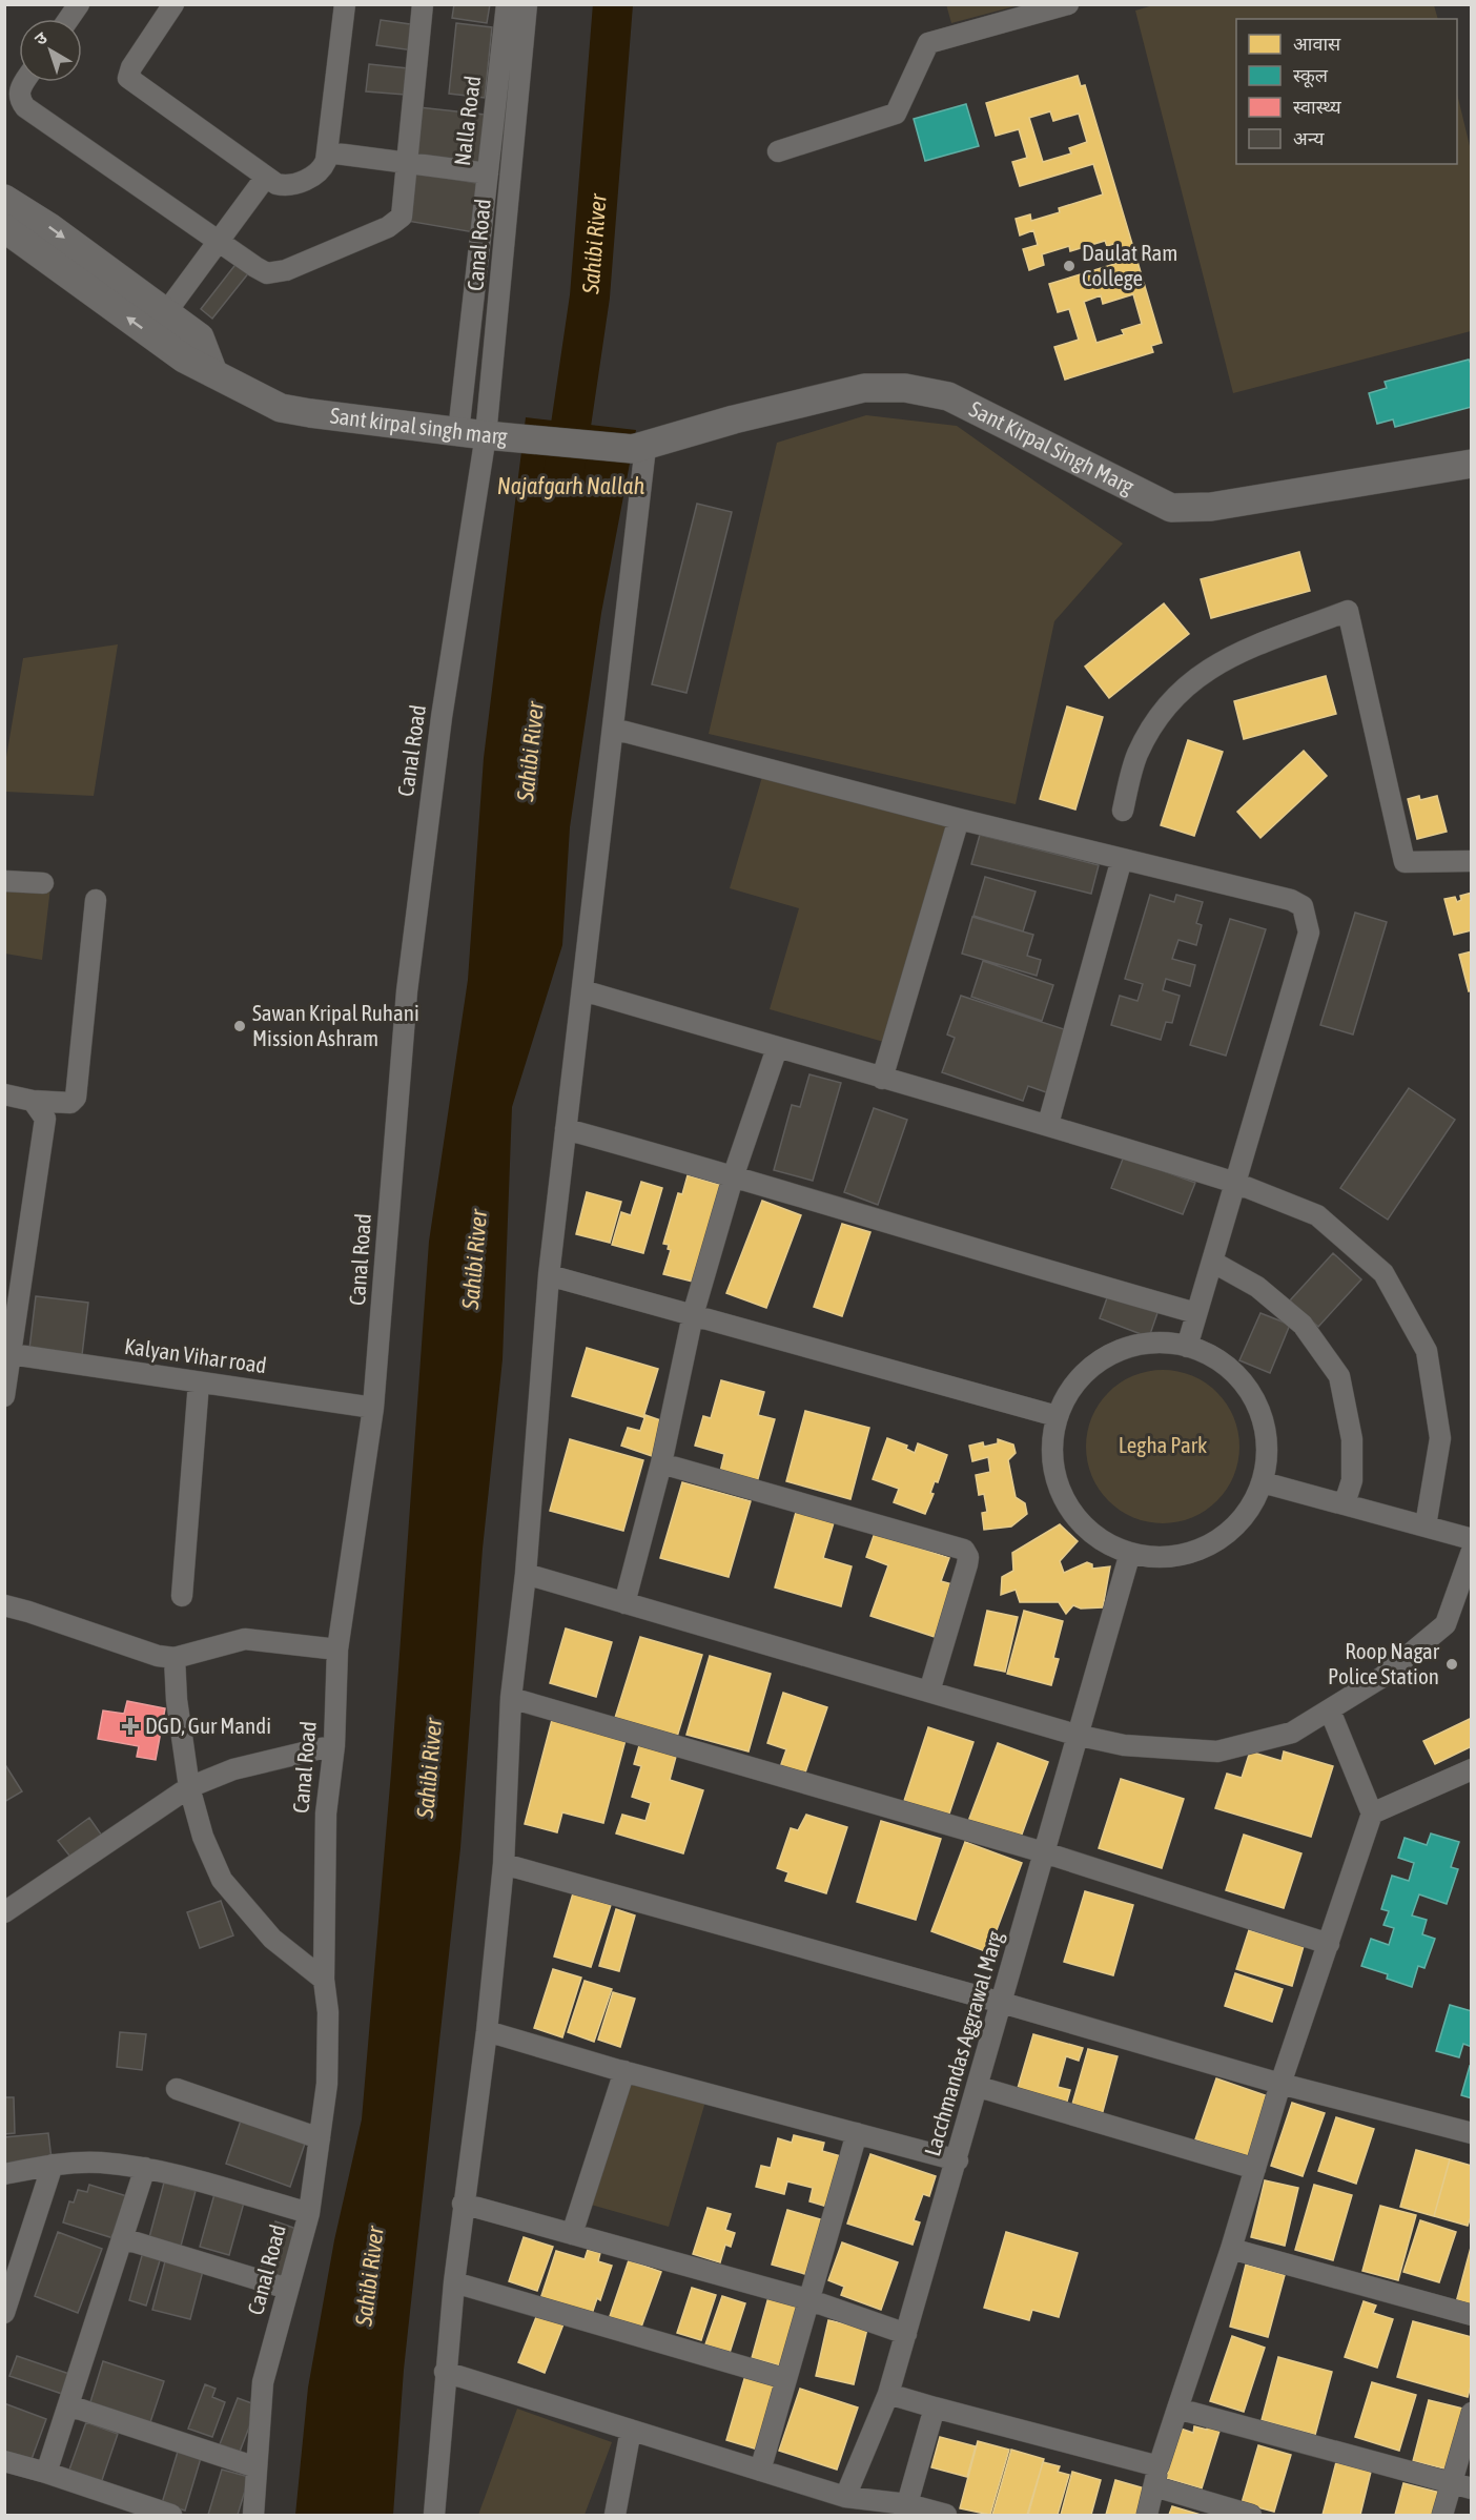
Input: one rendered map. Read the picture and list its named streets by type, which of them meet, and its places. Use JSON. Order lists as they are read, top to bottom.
{
  "streets": {
    "street": [
      "Nalla Road",
      "Canal Road",
      "Sant kirpal singh marg",
      "Sant Kirpal Singh Marg",
      "Kalyan Vihar road",
      "Lacchmandas Aggrawal Marg"
    ]
  },
  "crossings": [
    ["Nalla Road", "Canal Road"],
    ["Nalla Road", "Sant kirpal singh marg"],
    ["Canal Road", "Sant kirpal singh marg"],
    ["Canal Road", "Kalyan Vihar road"],
    ["Sant kirpal singh marg", "Sant Kirpal Singh Marg"]
  ],
  "water": ["Sahibi River", "Najafgarh Nallah"],
  "parks": ["Legha Park"],
  "places": {
    "other": ["Daulat Ram College", "Sawan Kripal Ruhani Mission Ashram", "Roop Nagar Police Station"],
    "health": ["DGD, Gur Mandi"]
  },
  "legend": [
    "आवास",
    "स्कूल",
    "स्वास्थ्य",
    "अन्य"
  ],
  "north": "top left"
}
